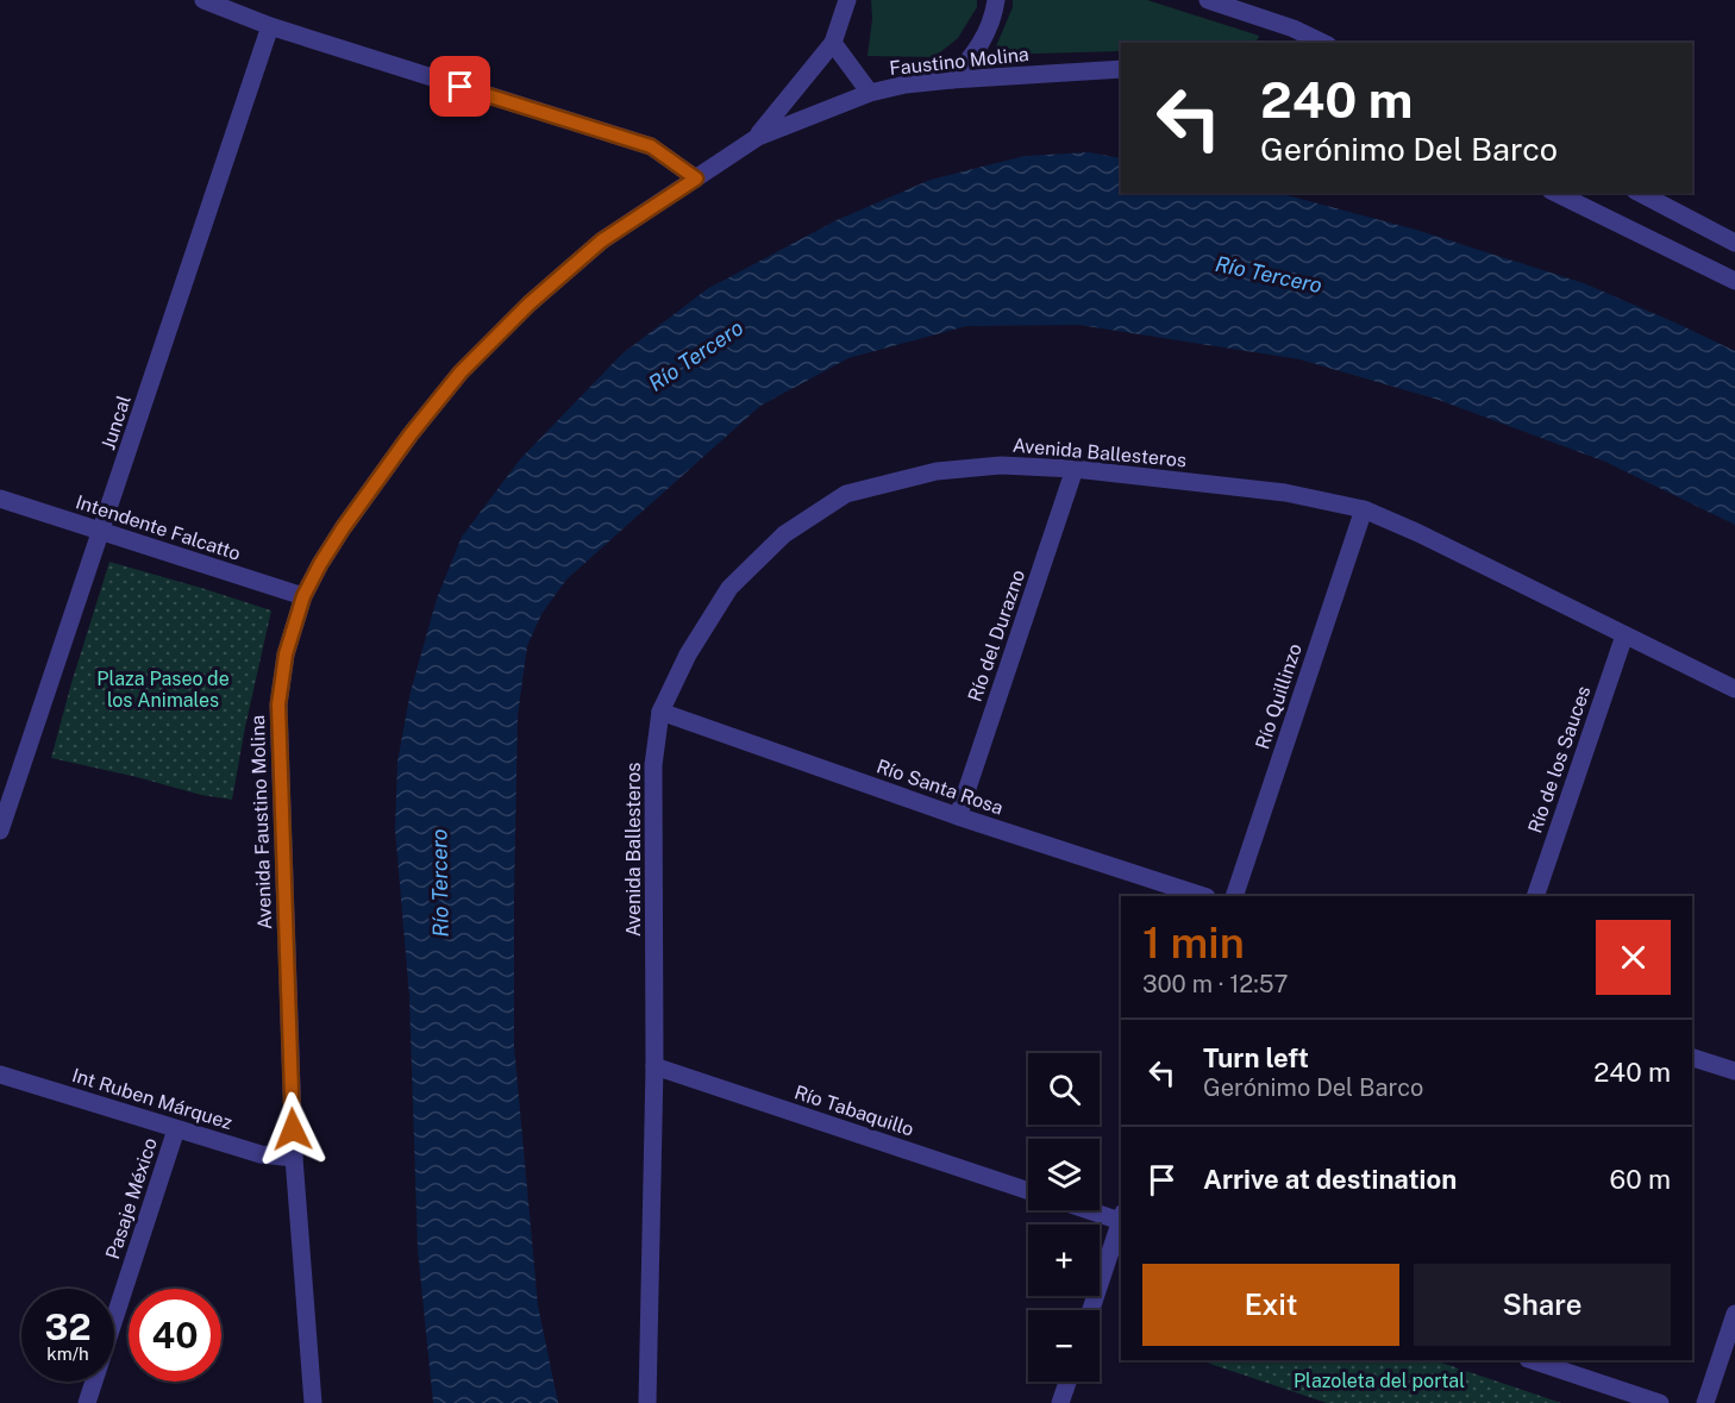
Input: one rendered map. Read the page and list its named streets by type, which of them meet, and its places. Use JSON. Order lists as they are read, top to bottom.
{
  "streets": {
    "street": [
      "Faustino Molina",
      "Juncal",
      "Avenida Ballesteros",
      "Intendente Falcatto",
      "Río del Durazno",
      "Río Quillinzo",
      "Río de los Sauces",
      "Río Santa Rosa",
      "Avenida Faustino Molina",
      "Int Ruben Márquez",
      "Río Tabaquillo",
      "Pasaje México"
    ]
  },
  "crossings": [
    ["Faustino Molina", "Avenida Faustino Molina"],
    ["Juncal", "Intendente Falcatto"],
    ["Avenida Ballesteros", "Río del Durazno"],
    ["Avenida Ballesteros", "Río Quillinzo"],
    ["Avenida Ballesteros", "Río de los Sauces"],
    ["Avenida Ballesteros", "Río Santa Rosa"],
    ["Avenida Ballesteros", "Río Tabaquillo"],
    ["Intendente Falcatto", "Avenida Faustino Molina"],
    ["Río del Durazno", "Río Santa Rosa"],
    ["Avenida Faustino Molina", "Int Ruben Márquez"],
    ["Int Ruben Márquez", "Pasaje México"]
  ],
  "water": ["Río Tercero"],
  "parks": ["Plaza Paseo de los Animales", "Plazoleta del portal"],
  "page": {
    "turn": ["240 m", "Gerónimo Del Barco"],
    "heading": ["1 min", "300 m · 12:57"],
    "list": [
      {
        "name": "Turn left",
        "note": "Gerónimo Del Barco",
        "value": "240 m"
      },
      {
        "name": "Arrive at destination",
        "value": "60 m"
      }
    ],
    "map_buttons": ["+", "−"],
    "buttons": ["Exit", "Share"],
    "speed": "32 km/h",
    "limit": "40"
  }
}
